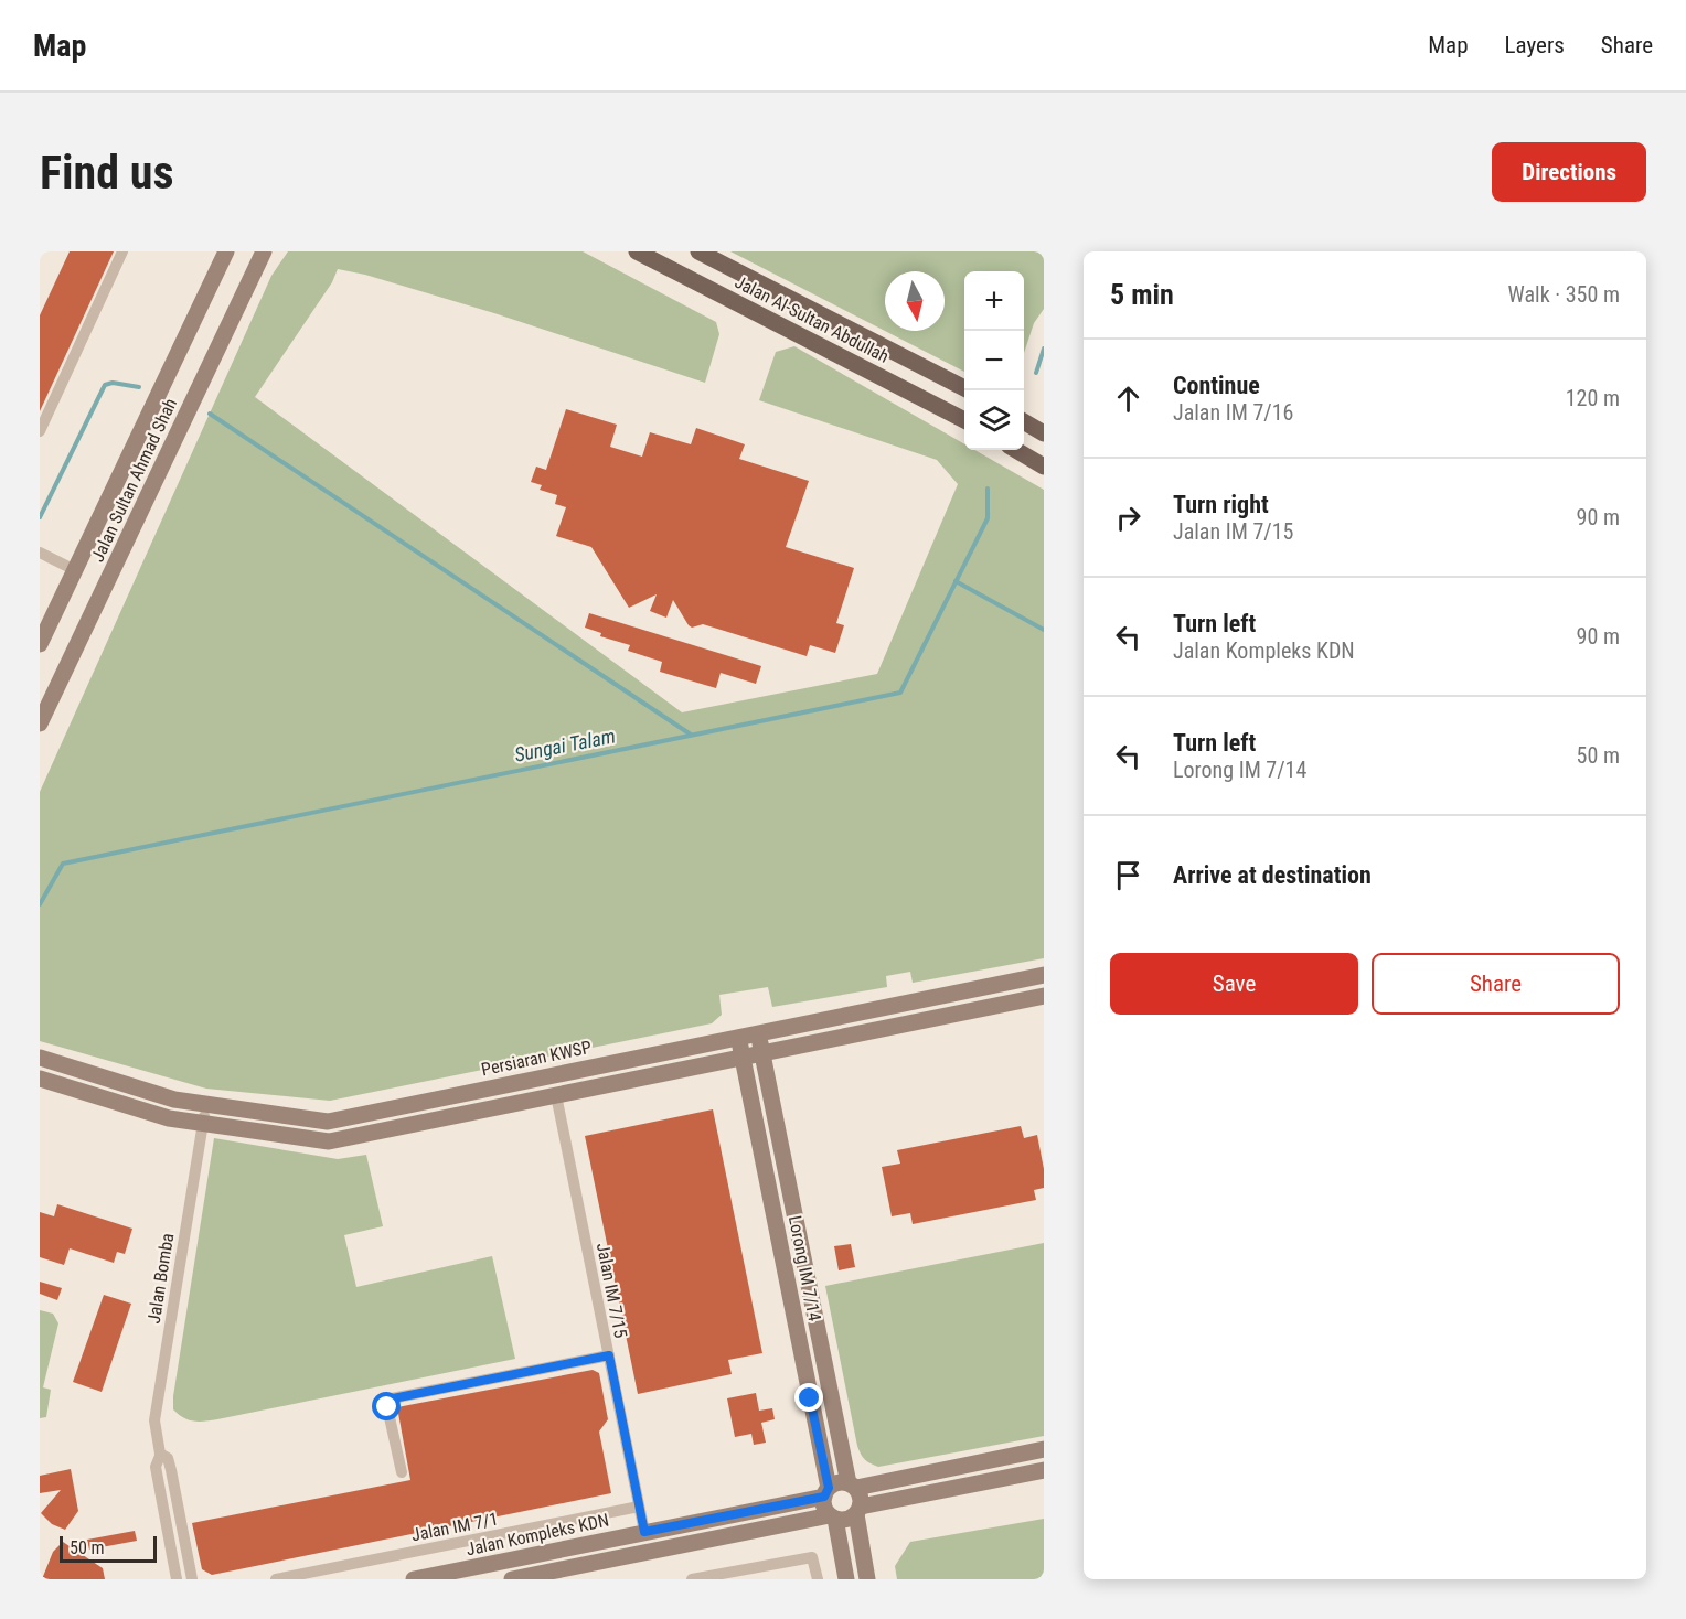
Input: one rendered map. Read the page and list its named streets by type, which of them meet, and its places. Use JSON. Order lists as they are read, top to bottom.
{
  "streets": {
    "main road": ["Jalan Al-Sultan Abdullah"],
    "street": [
      "Jalan Sultan Ahmad Shah",
      "Persiaran KWSP",
      "Lorong IM 7/14",
      "Jalan Bomba",
      "Jalan IM 7/15",
      "Jalan IM 7/1",
      "Jalan Kompleks KDN"
    ]
  },
  "crossings": [
    ["Persiaran KWSP", "Lorong IM 7/14"],
    ["Persiaran KWSP", "Jalan Bomba"],
    ["Lorong IM 7/14", "Jalan Kompleks KDN"],
    ["Jalan IM 7/15", "Jalan IM 7/1"],
    ["Jalan IM 7/15", "Jalan Kompleks KDN"]
  ],
  "water": ["Sungai Talam"],
  "scale_bar": "50 m",
  "north": "bottom",
  "page": {
    "header": "Map",
    "nav": ["Map", "Layers", "Share"],
    "buttons": [
      "Directions",
      ["Save", "Share"]
    ],
    "title": "Find us",
    "heading": ["5 min", "Walk · 350 m"],
    "map_buttons": ["+", "−"],
    "list": [
      ["Continue", "Jalan IM 7/16", "120 m"],
      ["Turn right", "Jalan IM 7/15", "90 m"],
      ["Turn left", "Jalan Kompleks KDN", "90 m"],
      ["Turn left", "Lorong IM 7/14", "50 m"],
      "Arrive at destination"
    ],
    "scale": "50 m"
  }
}
